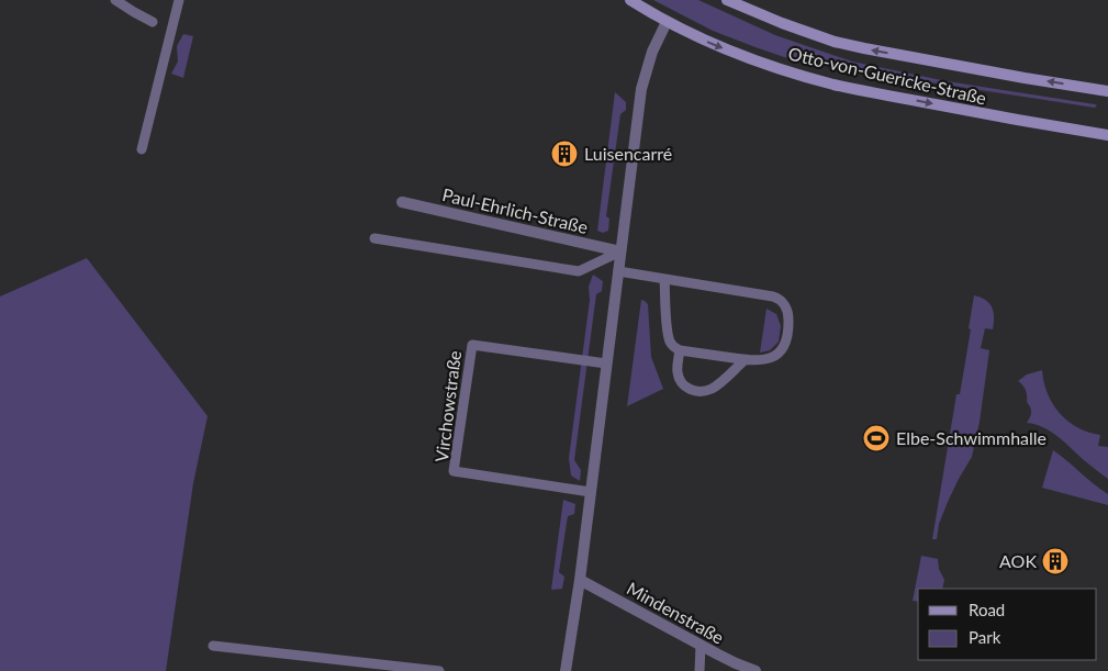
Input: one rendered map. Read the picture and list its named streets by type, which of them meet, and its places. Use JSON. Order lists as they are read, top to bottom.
{
  "streets": {
    "street": ["Otto-von-Guericke-Straße", "Paul-Ehrlich-Straße", "Mindenstraße"],
    "lane": ["Virchowstraße"]
  },
  "places": {
    "building": ["Luisencarré", "AOK"],
    "sports": ["Elbe-Schwimmhalle"]
  },
  "legend": ["Road", "Park"]
}
